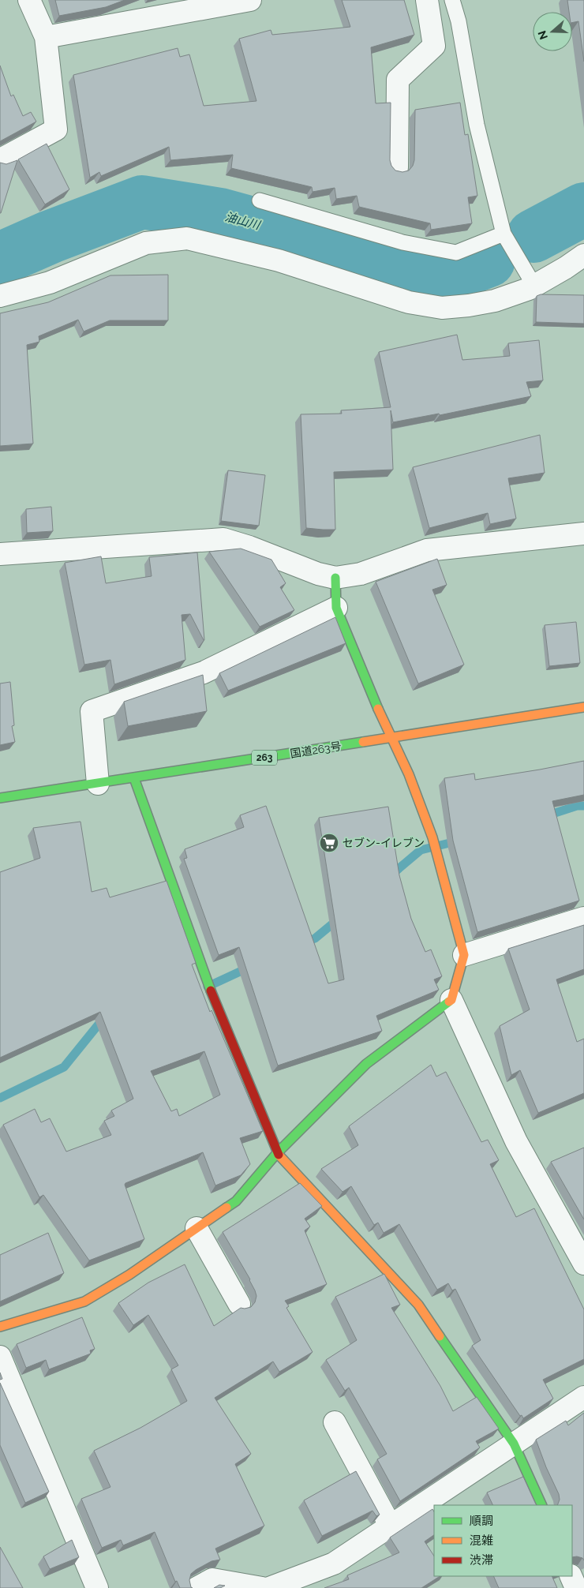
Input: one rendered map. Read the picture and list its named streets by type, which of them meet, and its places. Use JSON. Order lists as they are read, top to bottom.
{
  "streets": {
    "main road": ["国道263号", "263"]
  },
  "water": ["油山川"],
  "places": {
    "supermarket": ["セブン-イレブン"]
  },
  "legend": ["順調", "混雑", "渋滞"],
  "north": "left"
}
